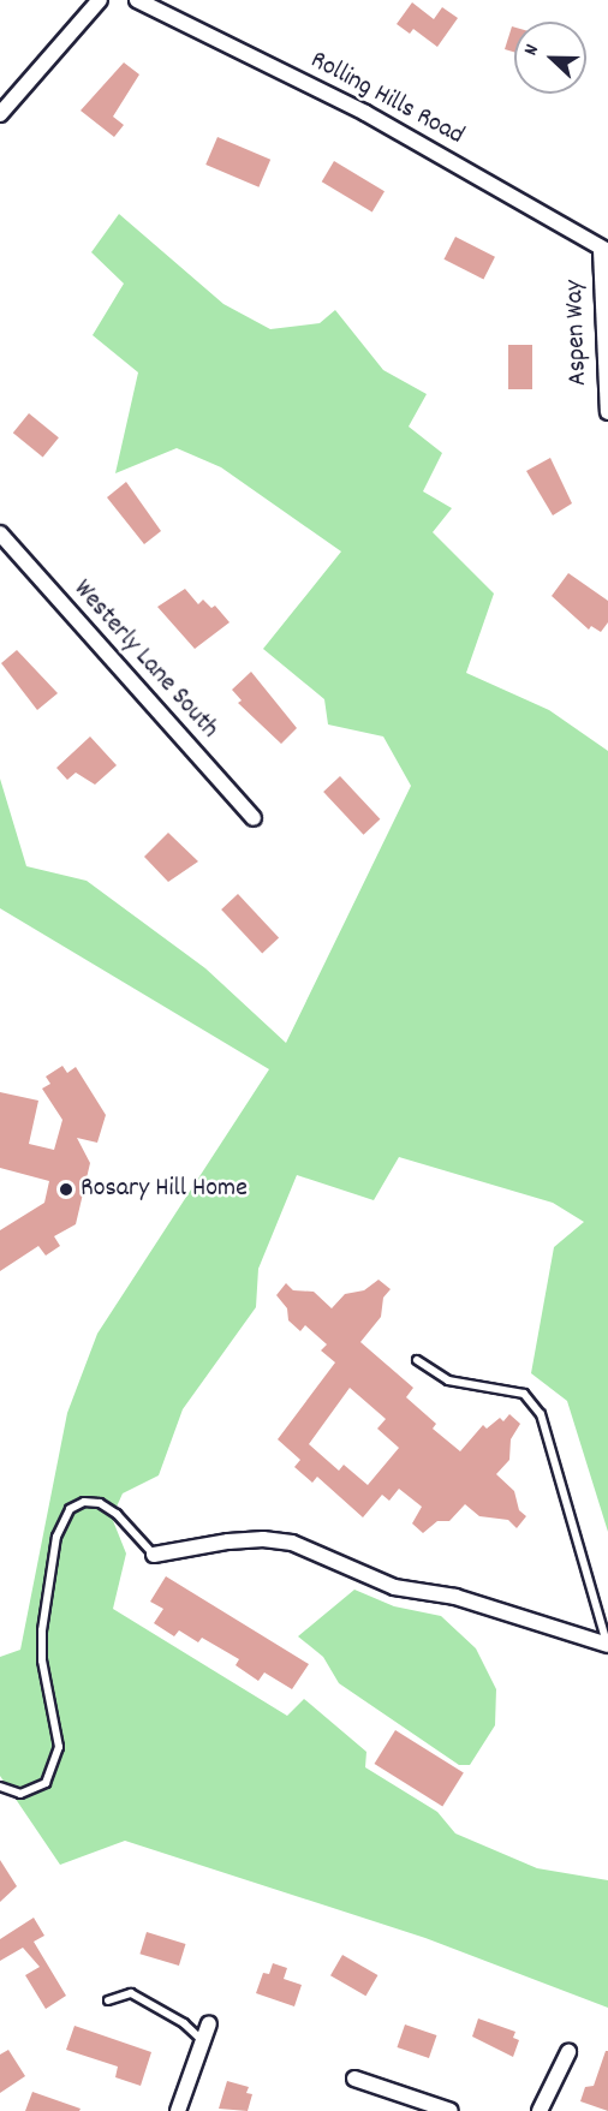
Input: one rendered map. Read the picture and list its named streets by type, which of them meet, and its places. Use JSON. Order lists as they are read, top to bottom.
{
  "streets": {
    "street": ["Rolling Hills Road", "Aspen Way", "Westerly Lane South"]
  },
  "crossings": [
    ["Rolling Hills Road", "Aspen Way"]
  ],
  "places": ["Rosary Hill Home"],
  "north": "left"
}
